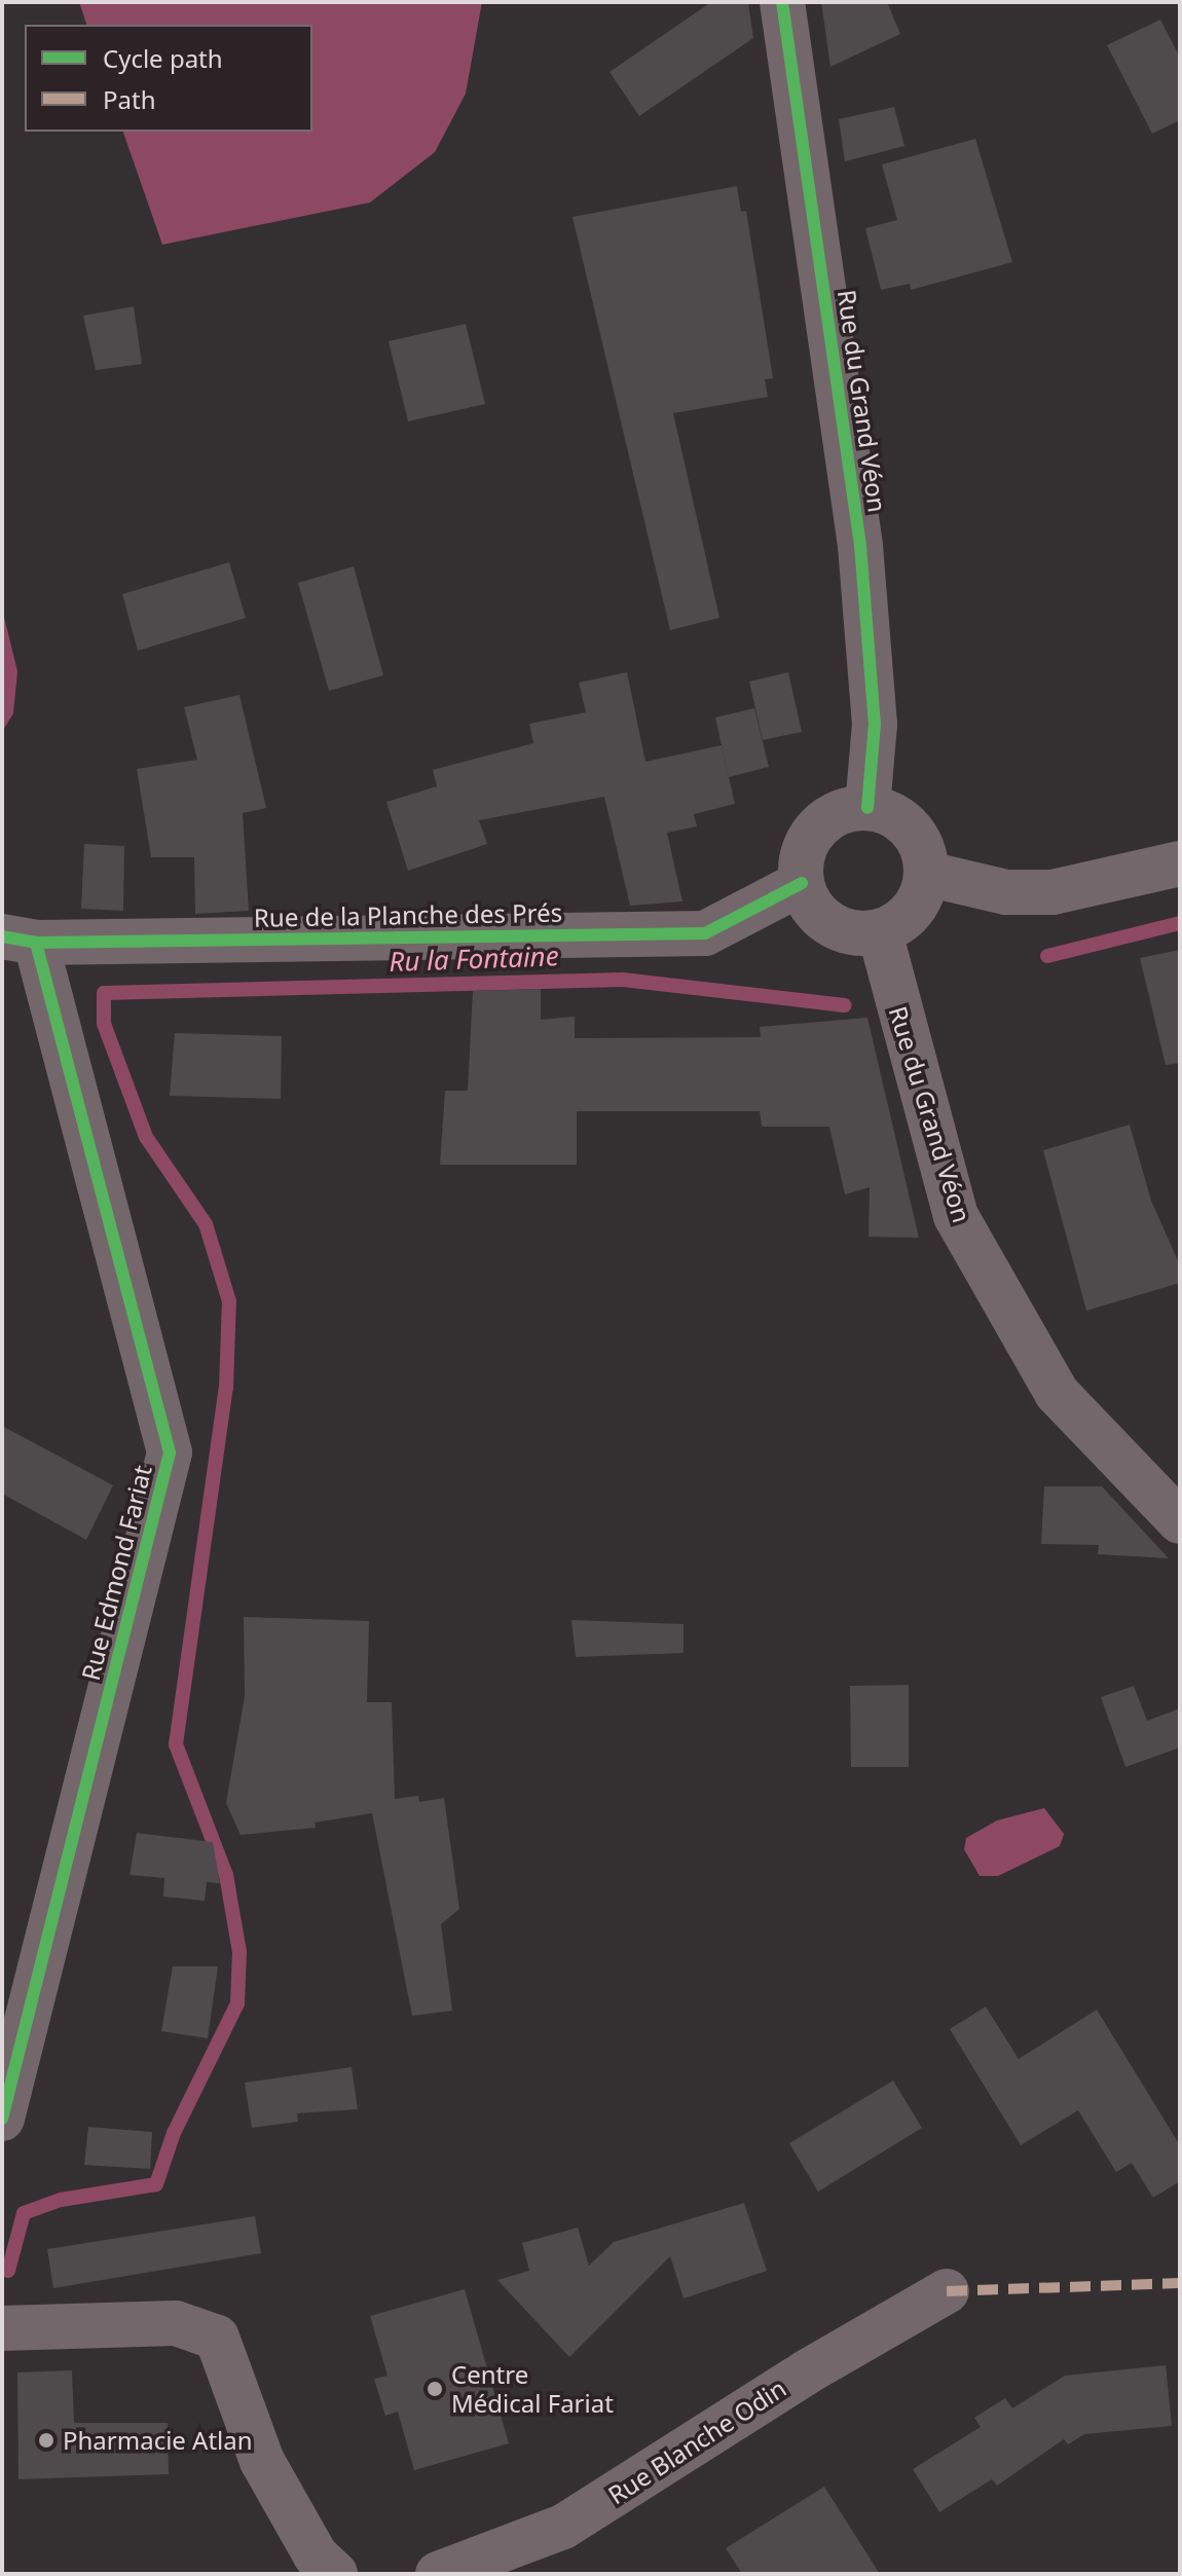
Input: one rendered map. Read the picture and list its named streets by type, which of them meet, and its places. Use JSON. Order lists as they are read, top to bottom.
{
  "streets": {
    "street": [
      "Rue du Grand Véon",
      "Rue de la Planche des Prés",
      "Rue Edmond Fariat",
      "Rue Blanche Odin"
    ]
  },
  "crossings": [
    ["Rue du Grand Véon", "Rue de la Planche des Prés"],
    ["Rue de la Planche des Prés", "Rue Edmond Fariat"]
  ],
  "water": ["Ru la Fontaine"],
  "places": ["Centre Médical Fariat", "Pharmacie Atlan"],
  "legend": ["Cycle path", "Path"]
}
